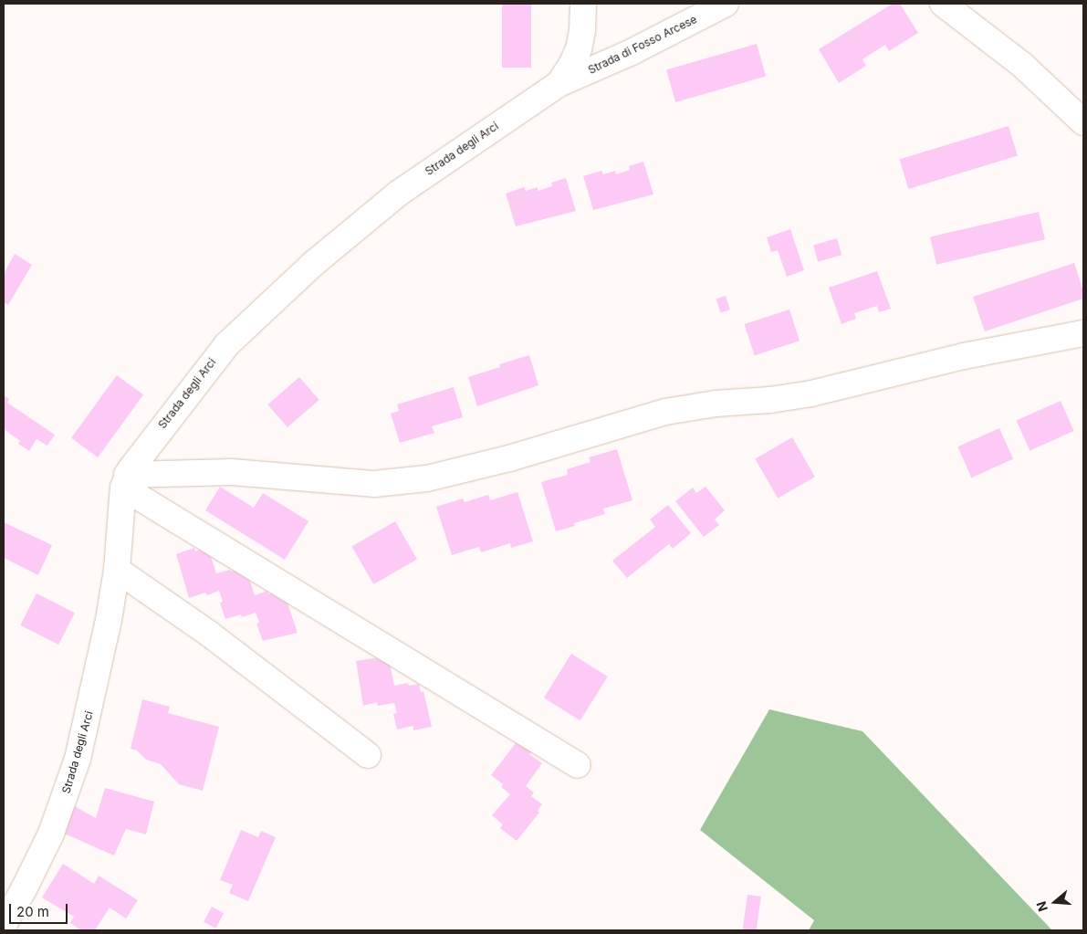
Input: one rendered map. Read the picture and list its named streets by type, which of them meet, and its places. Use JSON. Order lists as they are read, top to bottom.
{
  "streets": {
    "street": ["Strada di Fosso Arcese", "Strada degli Arci"]
  },
  "crossings": [
    ["Strada di Fosso Arcese", "Strada degli Arci"]
  ],
  "scale_bar": "20 m",
  "north": "left"
}
